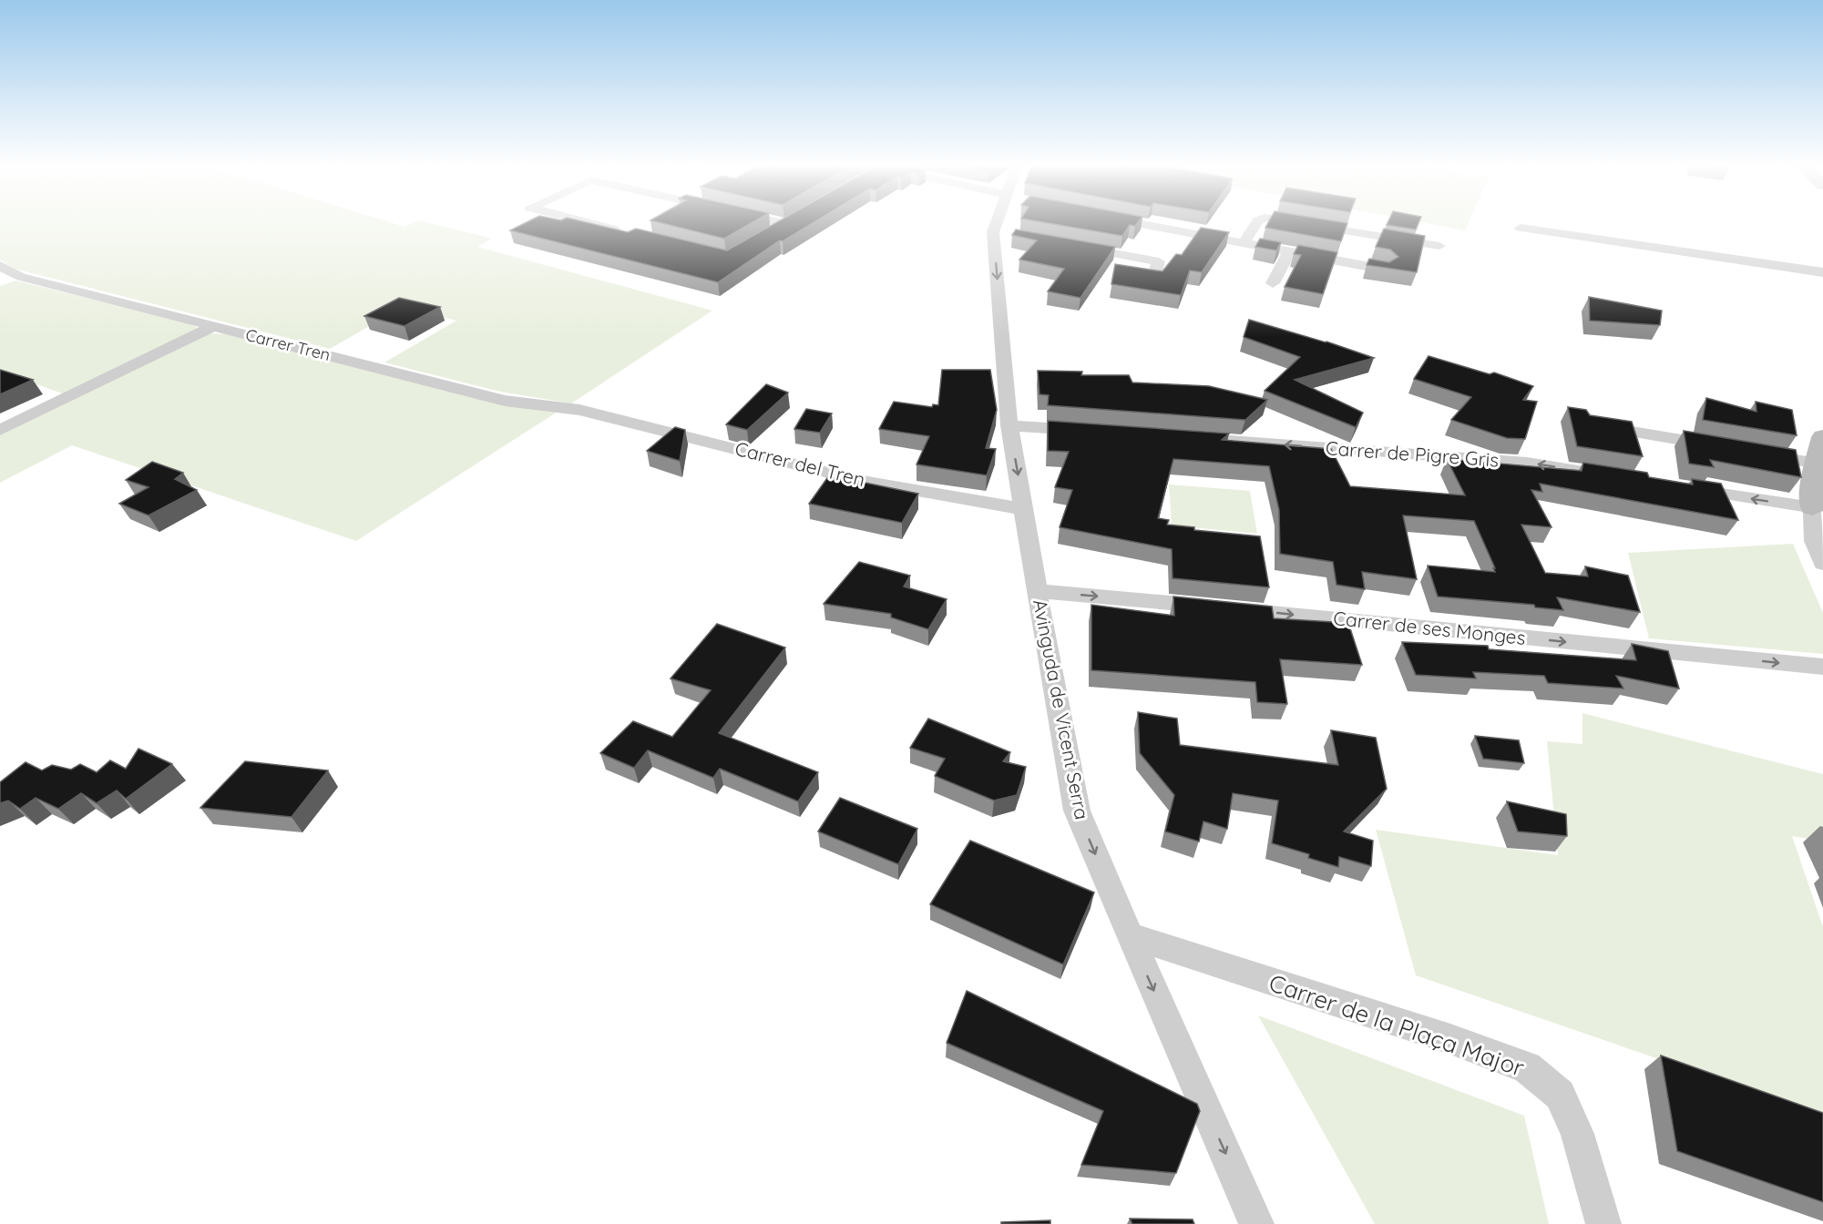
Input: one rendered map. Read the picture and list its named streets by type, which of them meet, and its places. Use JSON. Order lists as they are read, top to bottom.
{
  "streets": {
    "street": [
      "Carrer Tren",
      "Carrer de Pigre Gris",
      "Carrer del Tren",
      "Carrer de ses Monges",
      "Avinguda de Vicent Serra",
      "Carrer de la Plaça Major"
    ]
  },
  "crossings": [
    ["Carrer Tren", "Carrer del Tren"],
    ["Carrer del Tren", "Avinguda de Vicent Serra"],
    ["Carrer de ses Monges", "Avinguda de Vicent Serra"],
    ["Avinguda de Vicent Serra", "Carrer de la Plaça Major"]
  ],
  "one_way": ["Carrer de ses Monges", "Avinguda de Vicent Serra"]
}
